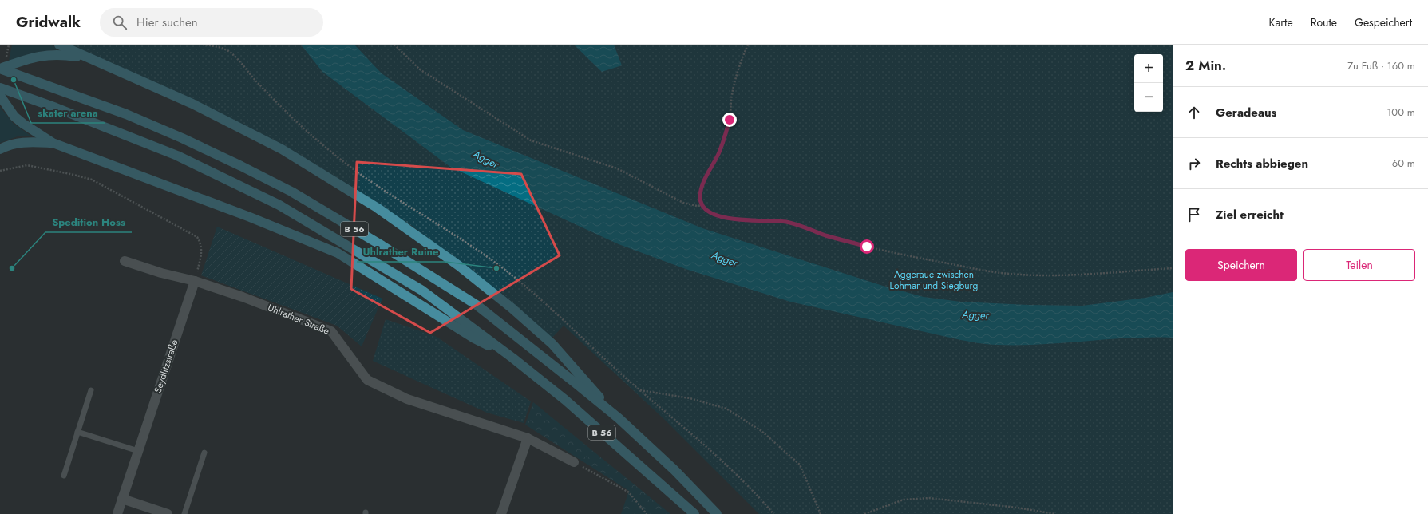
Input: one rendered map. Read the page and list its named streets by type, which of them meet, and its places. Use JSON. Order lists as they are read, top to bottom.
{
  "streets": {
    "highway": ["B 56"],
    "street": ["Uhlrather Straße", "Seydlitzstraße"]
  },
  "crossings": [
    ["Uhlrather Straße", "Seydlitzstraße"]
  ],
  "water": ["Agger"],
  "parks": ["Aggeraue zwischen Lohmar und Siegburg"],
  "places": ["skater arena", "Spedition Hoss", "Uhlrather Ruine"],
  "page": {
    "header": "Gridwalk",
    "search": "Hier suchen",
    "nav": ["Karte", "Route", "Gespeichert"],
    "heading": ["2 Min.", "Zu Fuß · 160 m"],
    "map_buttons": ["+", "−"],
    "list": [
      ["Geradeaus", "100 m"],
      ["Rechts abbiegen", "60 m"],
      "Ziel erreicht"
    ],
    "buttons": ["Speichern", "Teilen"]
  }
}
